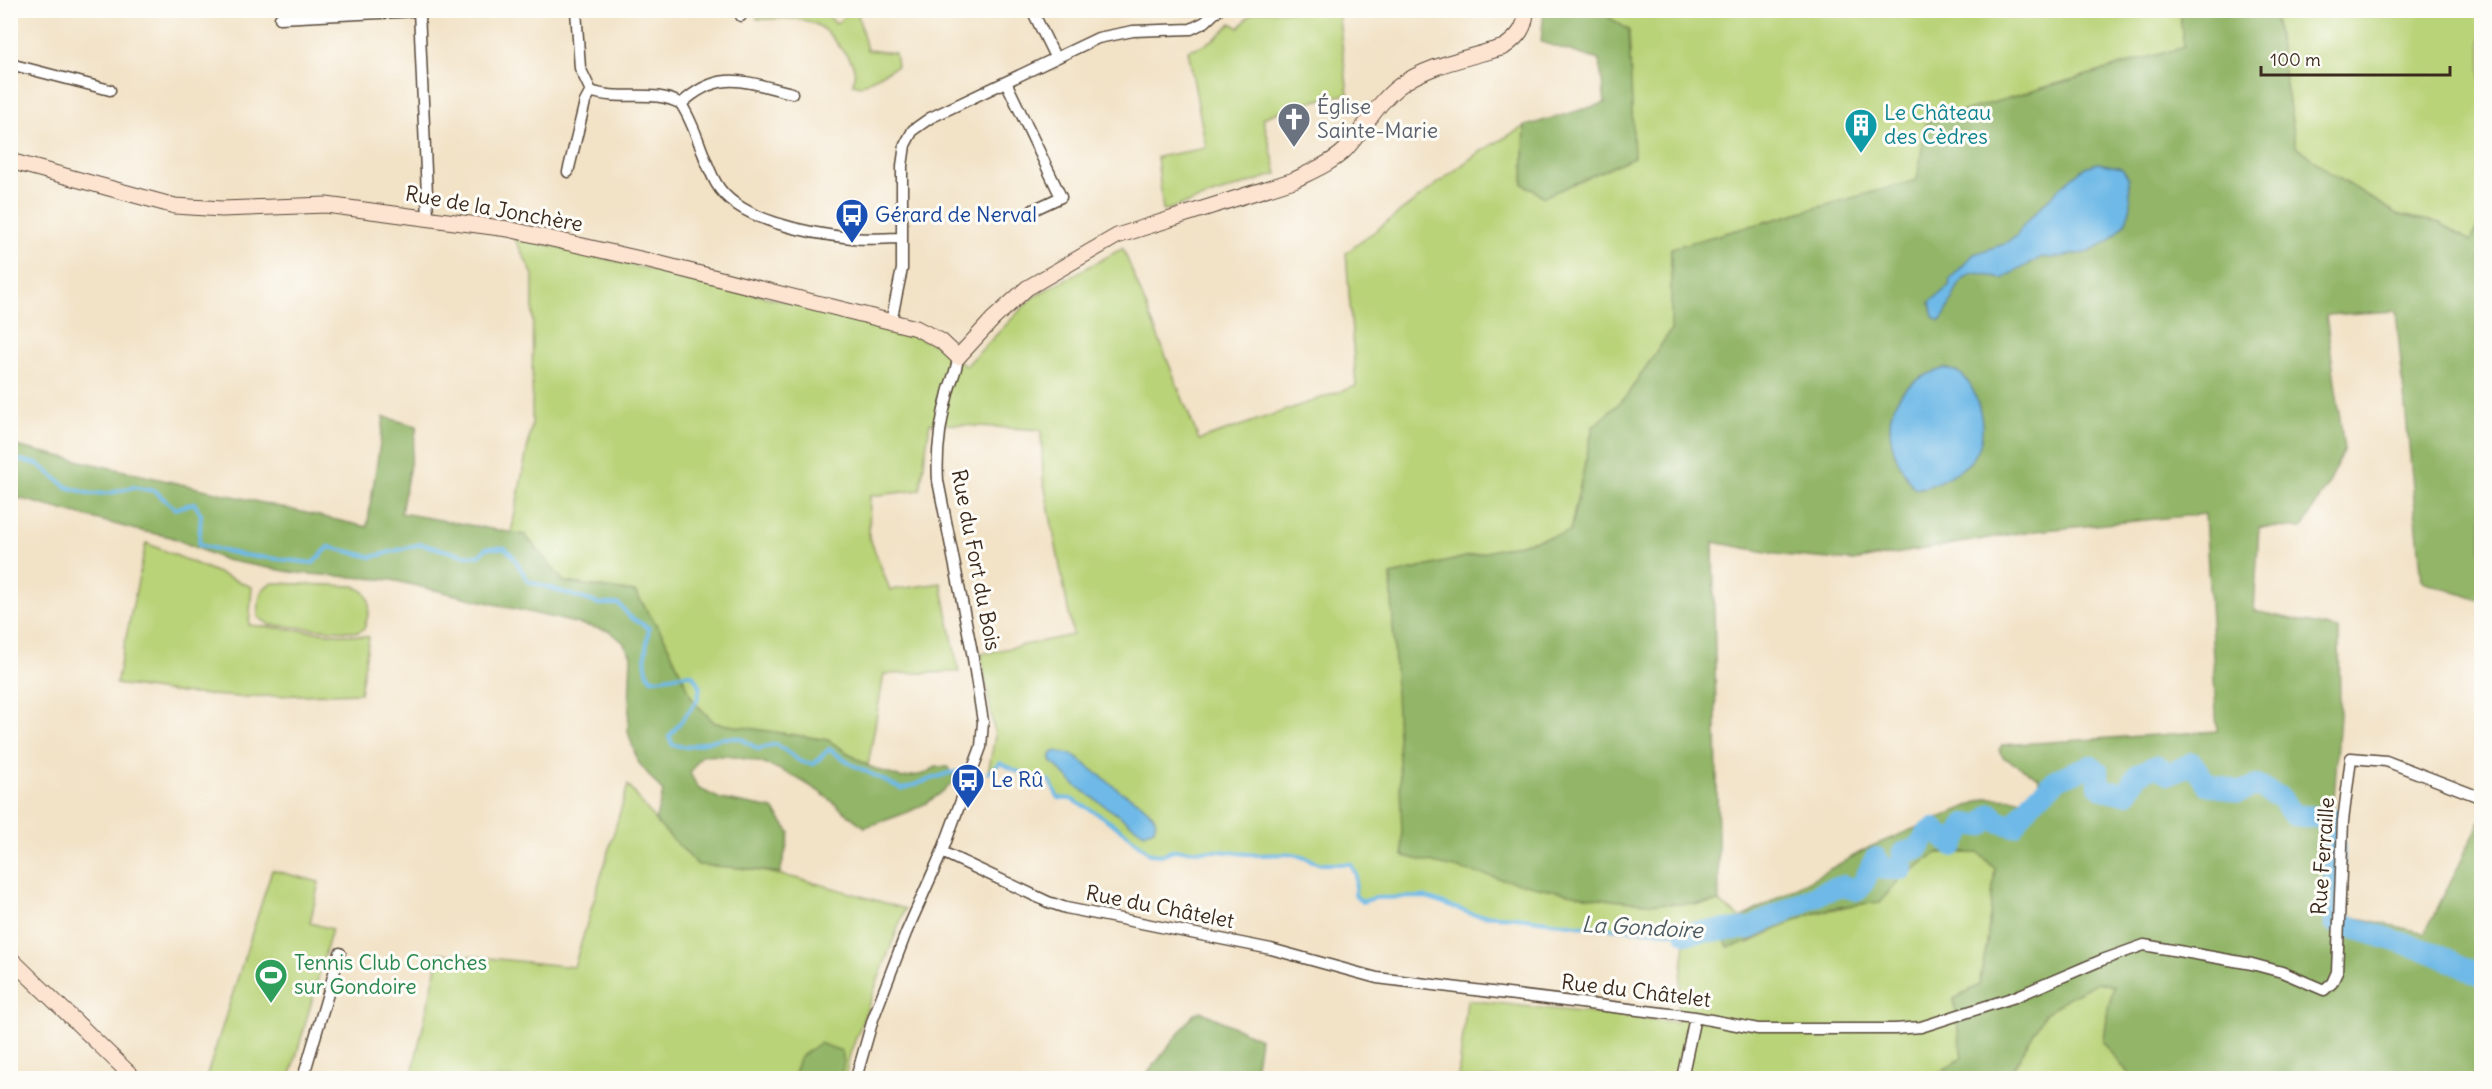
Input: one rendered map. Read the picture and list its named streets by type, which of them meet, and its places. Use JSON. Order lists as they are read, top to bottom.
{
  "streets": {
    "street": [
      "Rue de la Jonchère",
      "Rue du Fort du Bois",
      "Rue Ferraille",
      "Rue du Châtelet"
    ]
  },
  "crossings": [
    ["Rue de la Jonchère", "Rue du Fort du Bois"],
    ["Rue du Fort du Bois", "Rue du Châtelet"],
    ["Rue Ferraille", "Rue du Châtelet"]
  ],
  "water": ["La Gondoire"],
  "places": {
    "church": ["Église Sainte-Marie"],
    "building": ["Le Château des Cèdres"],
    "bus stop": ["Gérard de Nerval", "Le Rû"],
    "sports": ["Tennis Club Conches sur Gondoire"]
  },
  "scale_bar": "100 m"
}
